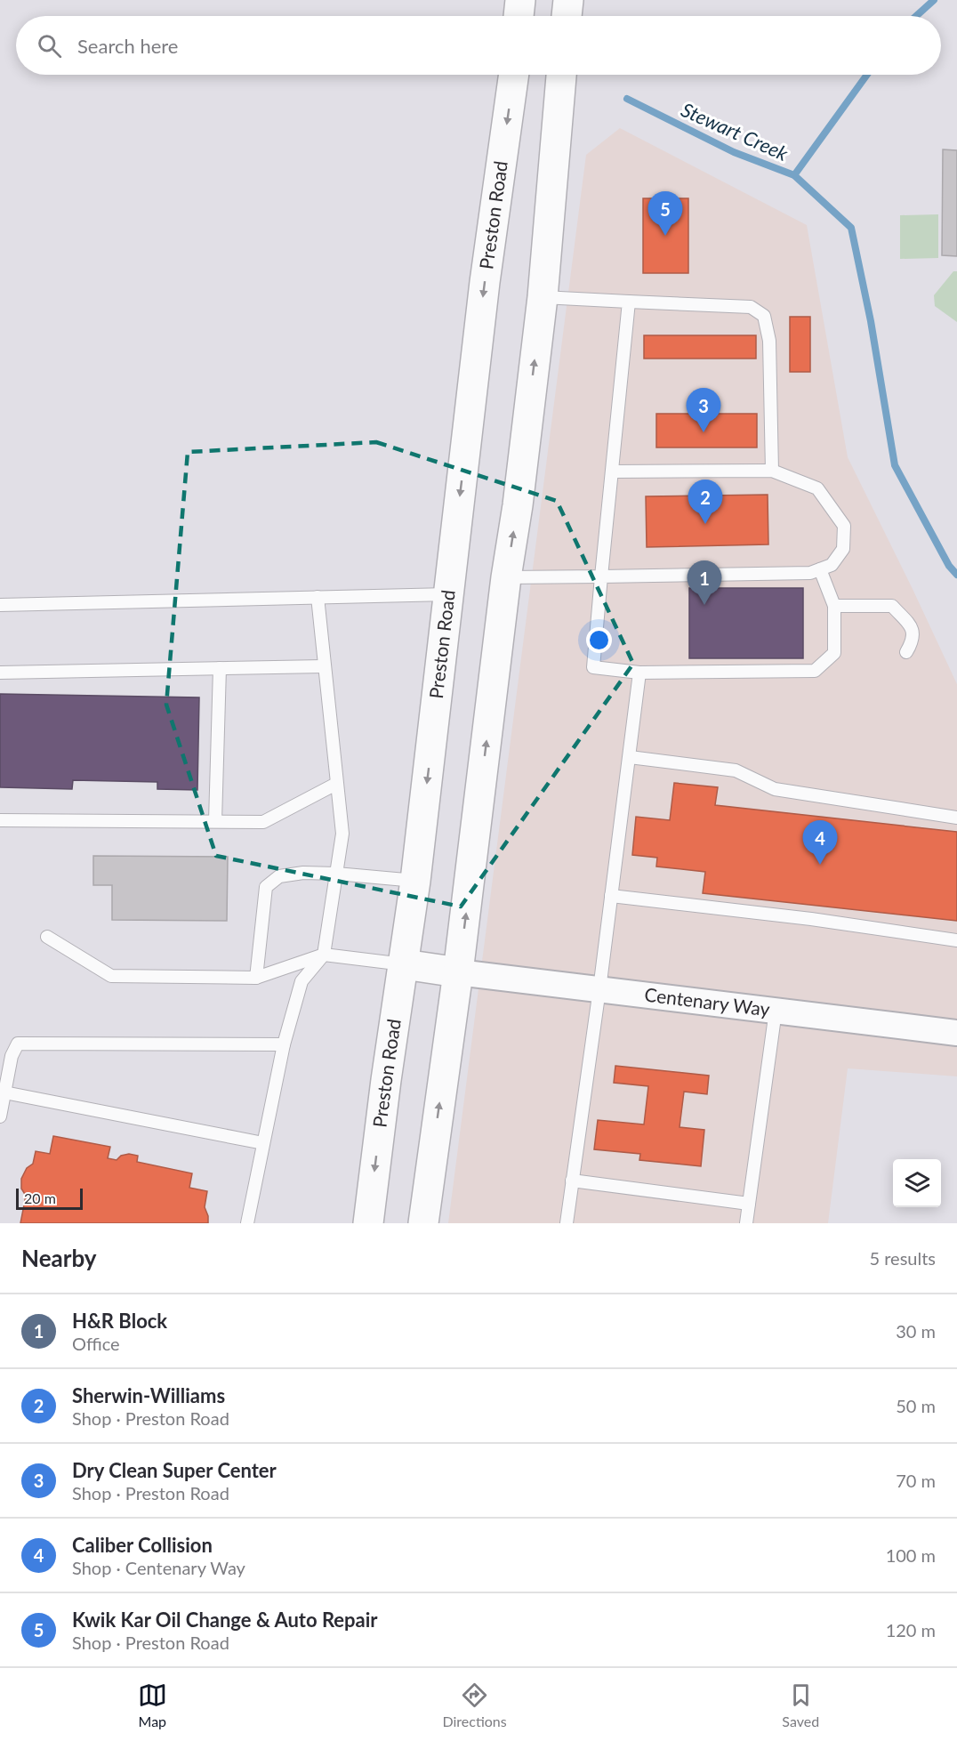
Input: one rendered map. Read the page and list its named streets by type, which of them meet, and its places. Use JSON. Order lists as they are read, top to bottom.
{
  "streets": {
    "main road": ["Preston Road"],
    "street": ["Centenary Way"]
  },
  "water": ["Stewart Creek"],
  "scale_bar": "20 m",
  "page": {
    "search": "Search here",
    "pins": [
      "5",
      "3",
      "2",
      "1",
      "4"
    ],
    "scale": "20 m",
    "heading": ["Nearby", "5 results"],
    "list": [
      {
        "mark": "1",
        "name": "H&R Block",
        "note": "Office",
        "value": "30 m"
      },
      {
        "mark": "2",
        "name": "Sherwin-Williams",
        "note": "Shop · Preston Road",
        "value": "50 m"
      },
      {
        "mark": "3",
        "name": "Dry Clean Super Center",
        "note": "Shop · Preston Road",
        "value": "70 m"
      },
      {
        "mark": "4",
        "name": "Caliber Collision",
        "note": "Shop · Centenary Way",
        "value": "100 m"
      },
      {
        "mark": "5",
        "name": "Kwik Kar Oil Change & Auto Repair",
        "note": "Shop · Preston Road",
        "value": "120 m"
      }
    ],
    "nav": ["Map", "Directions", "Saved"]
  }
}
